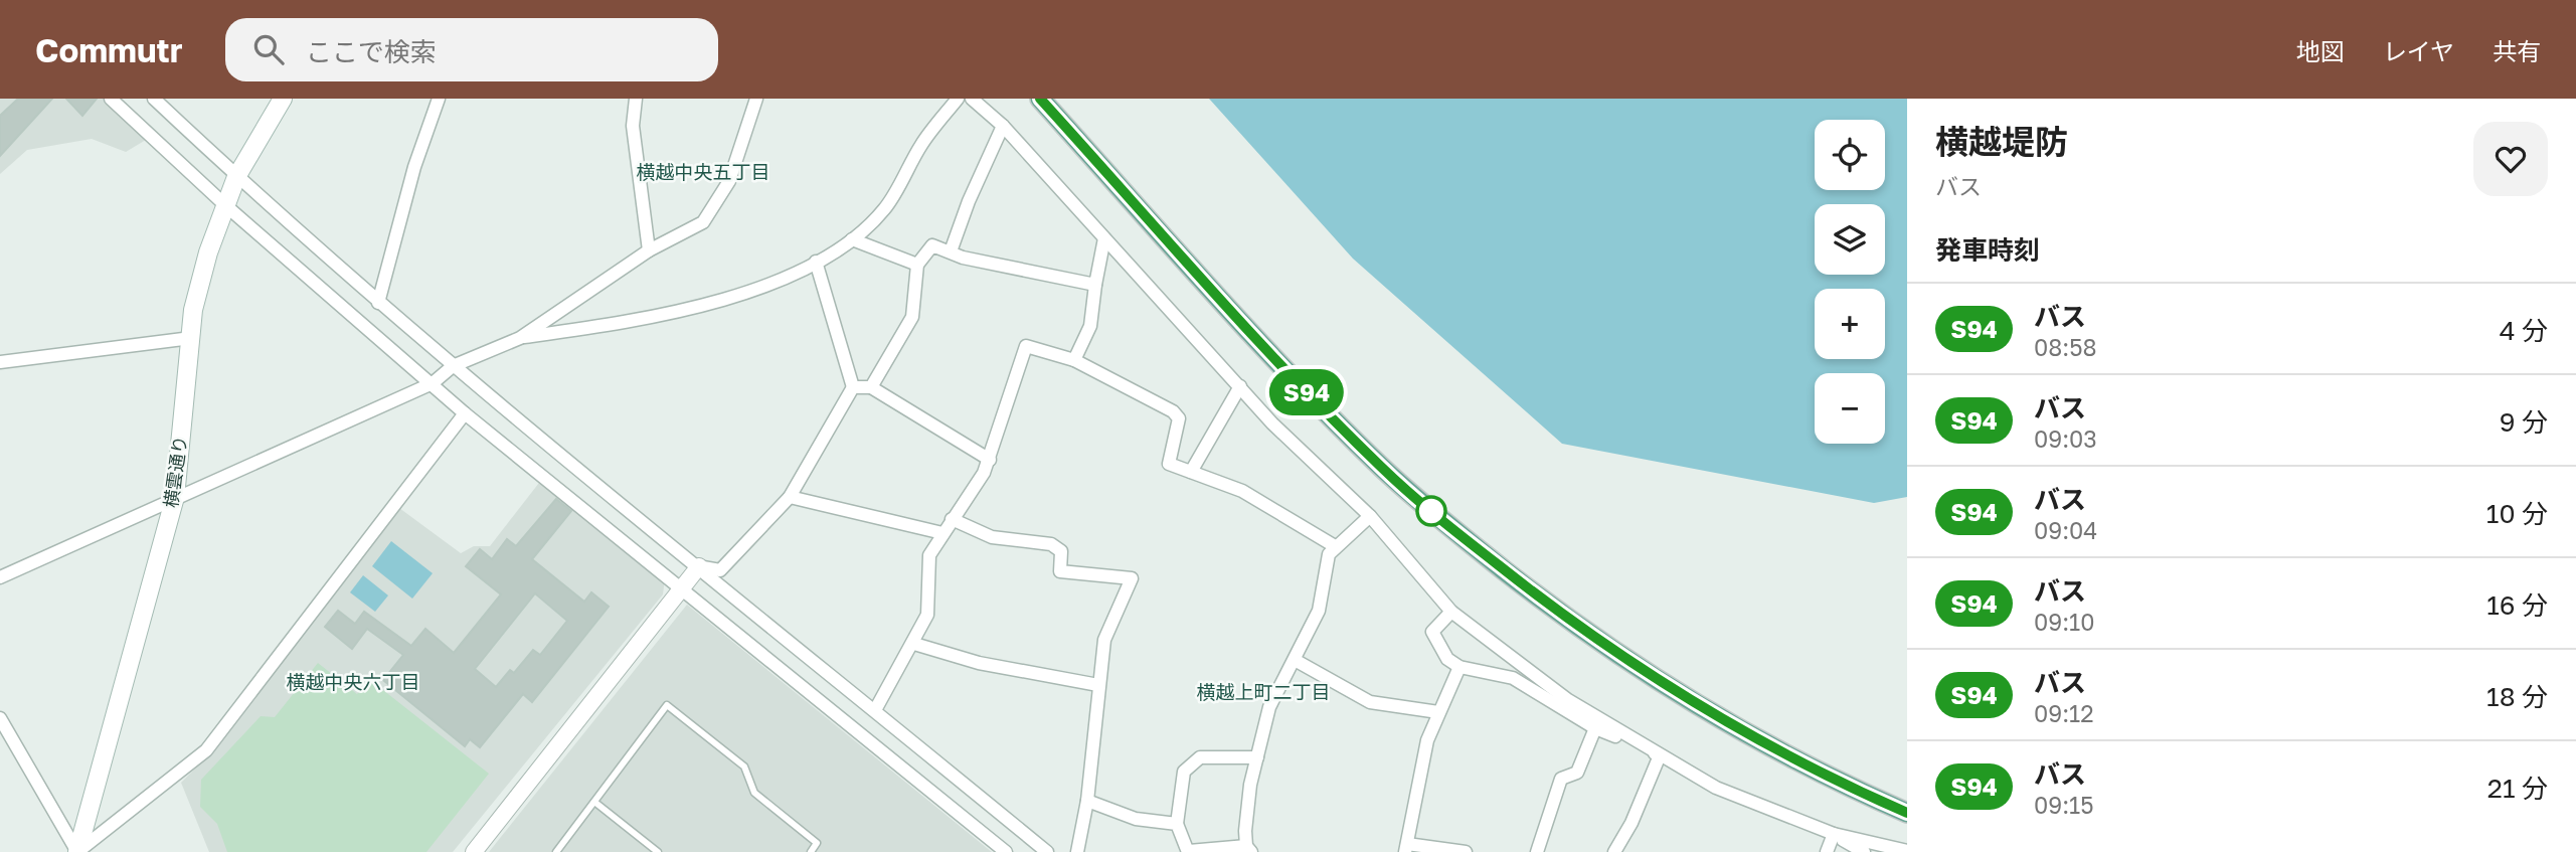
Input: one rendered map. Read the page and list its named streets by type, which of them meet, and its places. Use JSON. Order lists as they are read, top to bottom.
{
  "streets": {
    "main road": ["横雲通り"]
  },
  "districts": ["横越中央五丁目", "横越中央六丁目", "横越上町二丁目"],
  "lines": ["bus line S94"],
  "page": {
    "header": "Commutr",
    "search": "ここで検索",
    "nav": ["地図", "レイヤ", "共有"],
    "on_map": "S94",
    "heading": [
      ["横越堤防", "バス"],
      "発車時刻"
    ],
    "map_buttons": ["+", "−"],
    "list": [
      {
        "mark": "S94",
        "name": "バス",
        "note": "08:58",
        "value": "4 分"
      },
      {
        "mark": "S94",
        "name": "バス",
        "note": "09:03",
        "value": "9 分"
      },
      {
        "mark": "S94",
        "name": "バス",
        "note": "09:04",
        "value": "10 分"
      },
      {
        "mark": "S94",
        "name": "バス",
        "note": "09:10",
        "value": "16 分"
      },
      {
        "mark": "S94",
        "name": "バス",
        "note": "09:12",
        "value": "18 分"
      },
      {
        "mark": "S94",
        "name": "バス",
        "note": "09:15",
        "value": "21 分"
      }
    ]
  }
}
